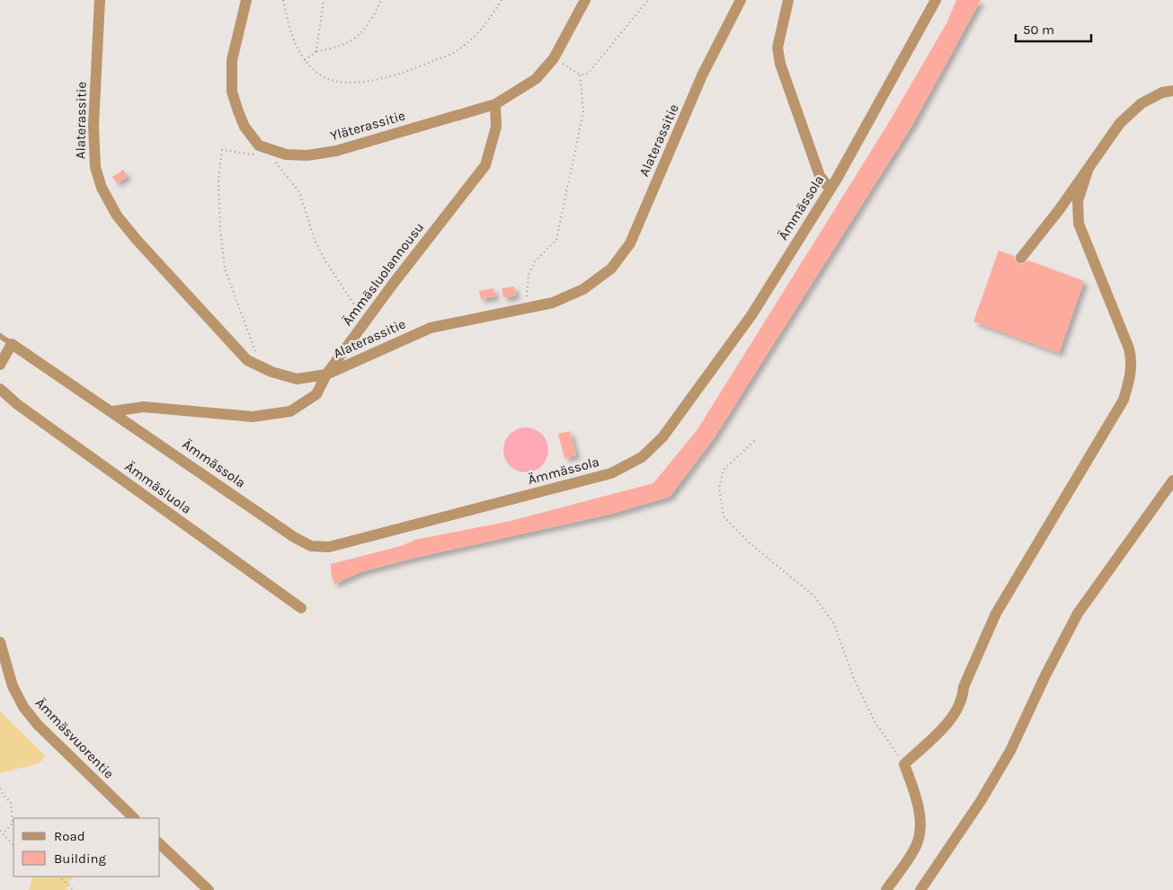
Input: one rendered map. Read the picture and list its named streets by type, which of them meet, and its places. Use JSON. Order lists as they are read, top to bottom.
{
  "streets": {
    "street": [
      "Alaterassitie",
      "Yläterassitie",
      "Ämmässola",
      "Ämmäsluolannousu",
      "Ämmäsluola",
      "Ämmäsvuorentie"
    ]
  },
  "crossings": [
    ["Alaterassitie", "Ämmäsluolannousu"],
    ["Yläterassitie", "Ämmäsluolannousu"],
    ["Ämmässola", "Ämmäsluolannousu"]
  ],
  "legend": ["Road", "Building"],
  "scale_bar": "50 m"
}
